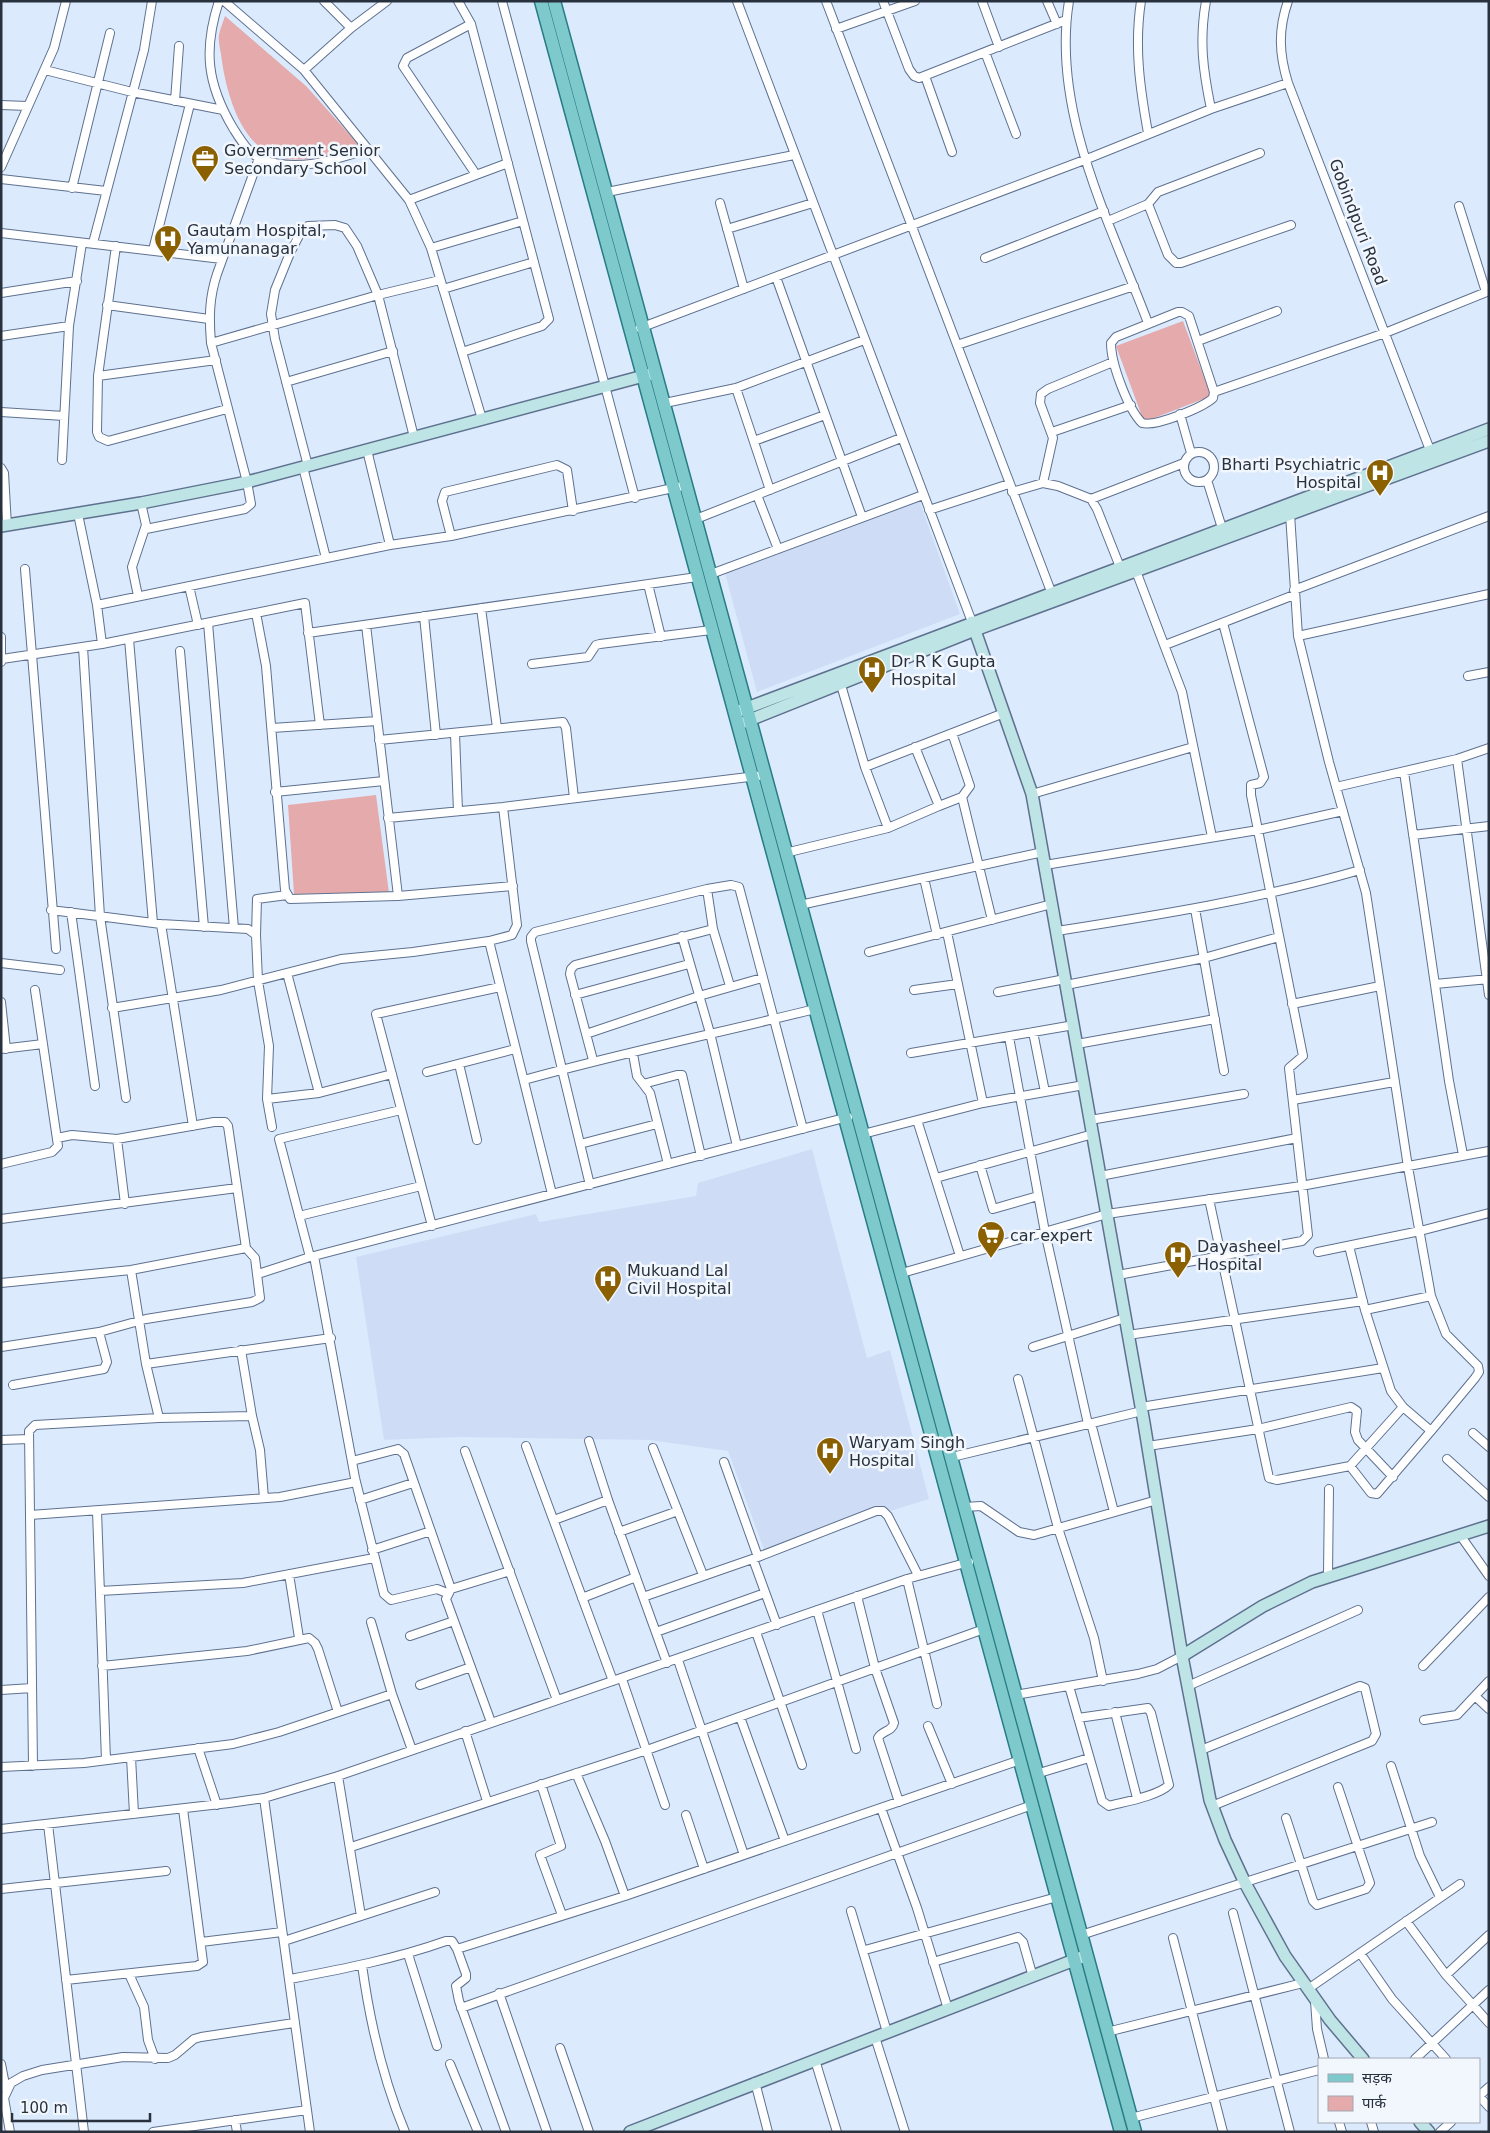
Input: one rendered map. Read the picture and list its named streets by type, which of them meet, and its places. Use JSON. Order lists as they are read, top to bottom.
{
  "streets": {
    "street": ["Gobindpuri Road"]
  },
  "places": {
    "office": ["Government Senior Secondary School"],
    "hospital": [
      "Gautam Hospital, Yamunanagar",
      "Bharti Psychiatric Hospital",
      "Dr R K Gupta Hospital",
      "Dayasheel Hospital",
      "Mukuand Lal Civil Hospital",
      "Waryam Singh Hospital"
    ],
    "supermarket": ["car expert"]
  },
  "legend": ["सड़क", "पार्क"],
  "scale_bar": "100 m"
}
